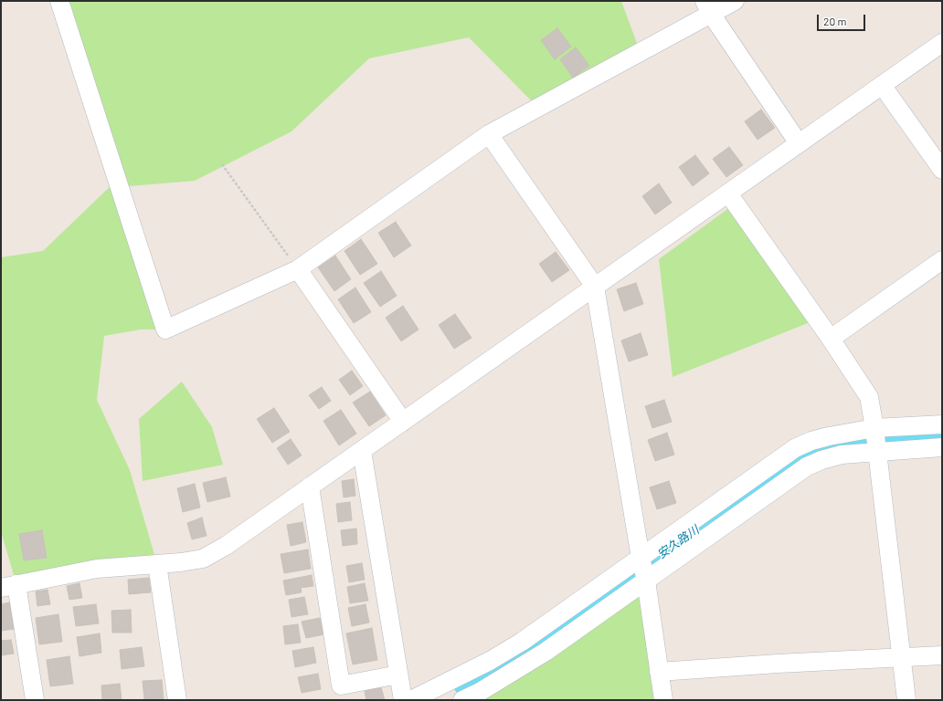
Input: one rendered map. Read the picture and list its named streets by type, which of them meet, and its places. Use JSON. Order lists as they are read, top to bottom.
{
  "water": ["安久路川"],
  "scale_bar": "20 m"
}
